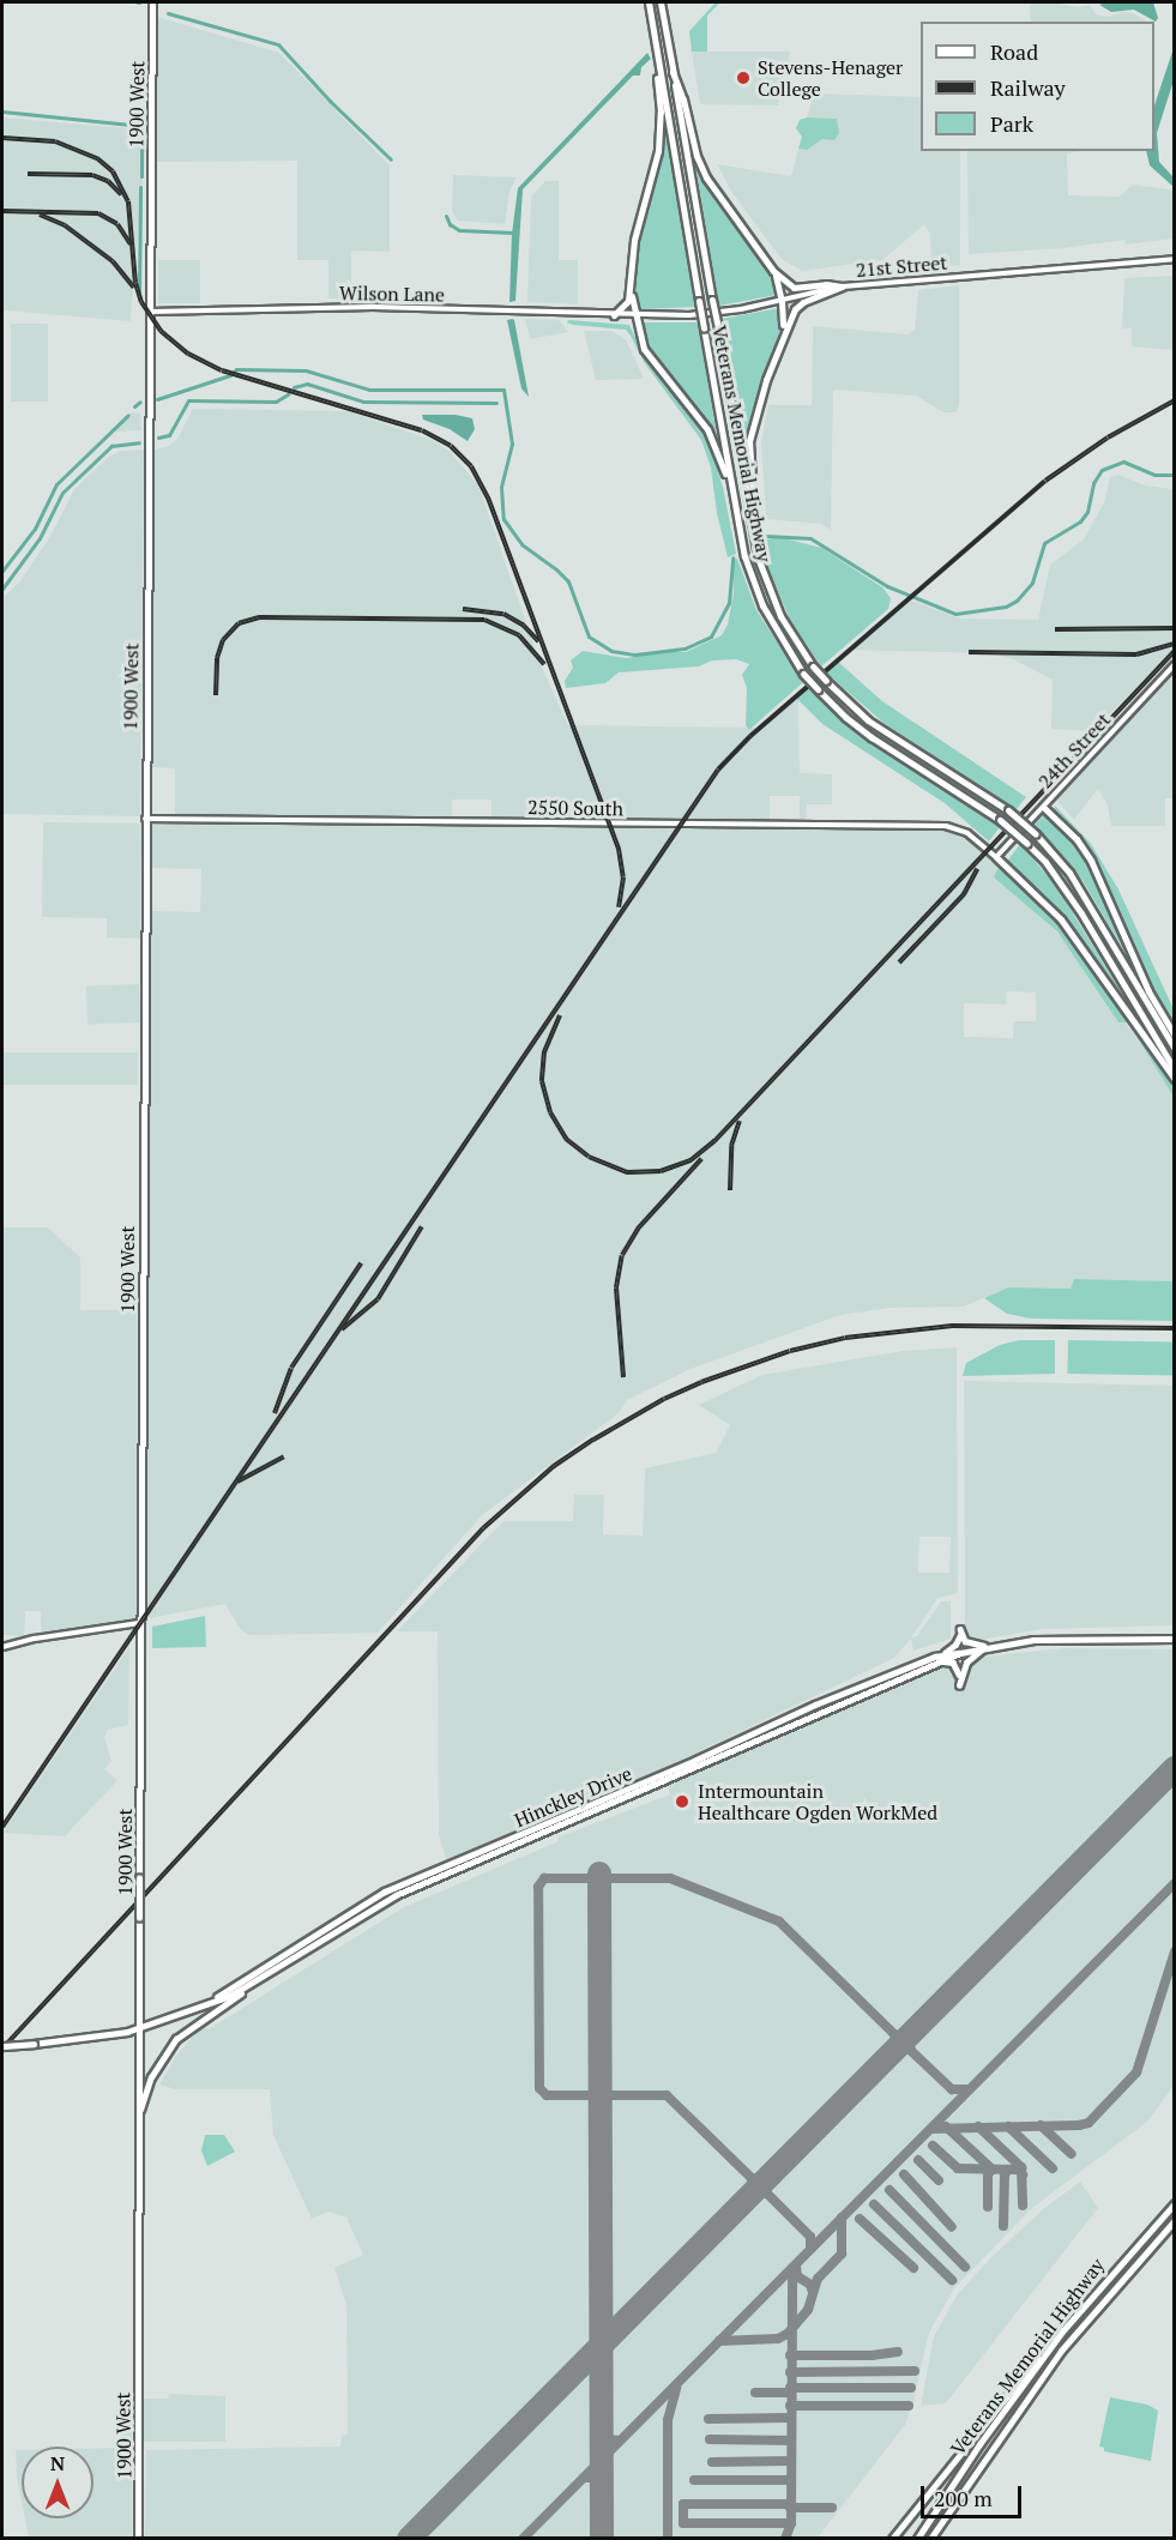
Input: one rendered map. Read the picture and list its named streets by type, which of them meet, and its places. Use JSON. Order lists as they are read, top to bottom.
{
  "streets": {
    "highway": ["Veterans Memorial Highway"],
    "main road": [
      "1900 West",
      "21st Street",
      "Wilson Lane",
      "24th Street",
      "2550 South",
      "Hinckley Drive"
    ]
  },
  "crossings": [
    ["1900 West", "Wilson Lane"],
    ["1900 West", "2550 South"],
    ["1900 West", "Hinckley Drive"],
    ["21st Street", "Wilson Lane"],
    ["24th Street", "2550 South"]
  ],
  "places": ["Stevens-Henager College", "Intermountain Healthcare Ogden WorkMed"],
  "legend": ["Road", "Railway", "Park"],
  "scale_bar": "200 m",
  "north": "top"
}
